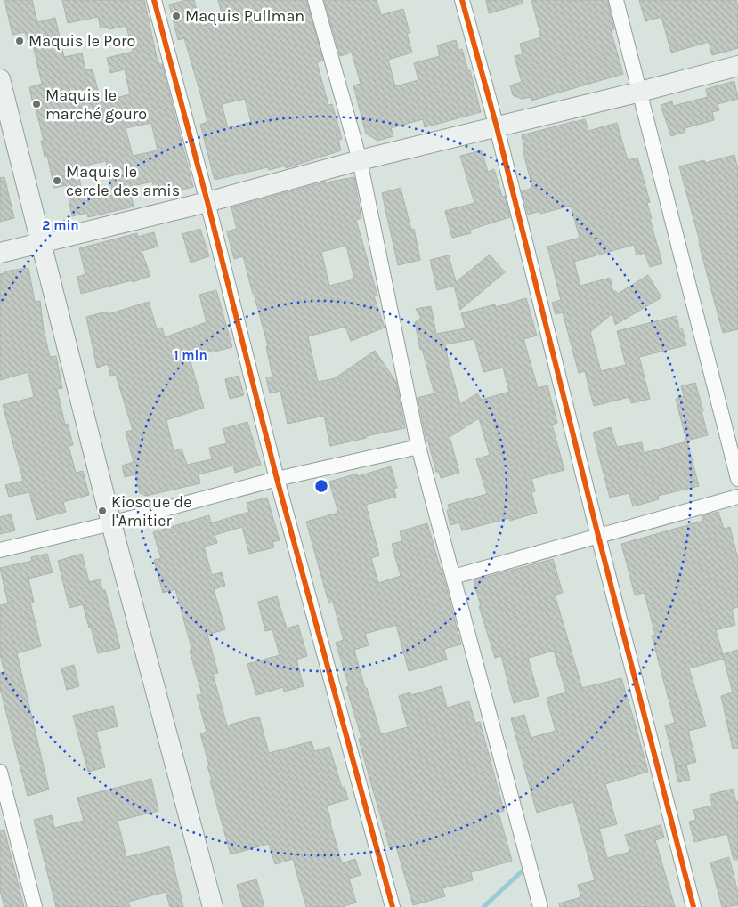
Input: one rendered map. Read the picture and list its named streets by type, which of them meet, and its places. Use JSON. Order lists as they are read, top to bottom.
{
  "places": [
    "Maquis Pullman",
    "Maquis le Poro",
    "Maquis le marché gouro",
    "Maquis le cercle des amis",
    "Kiosque de l'Amitier"
  ],
  "rings": ["2 min", "1 min"]
}
